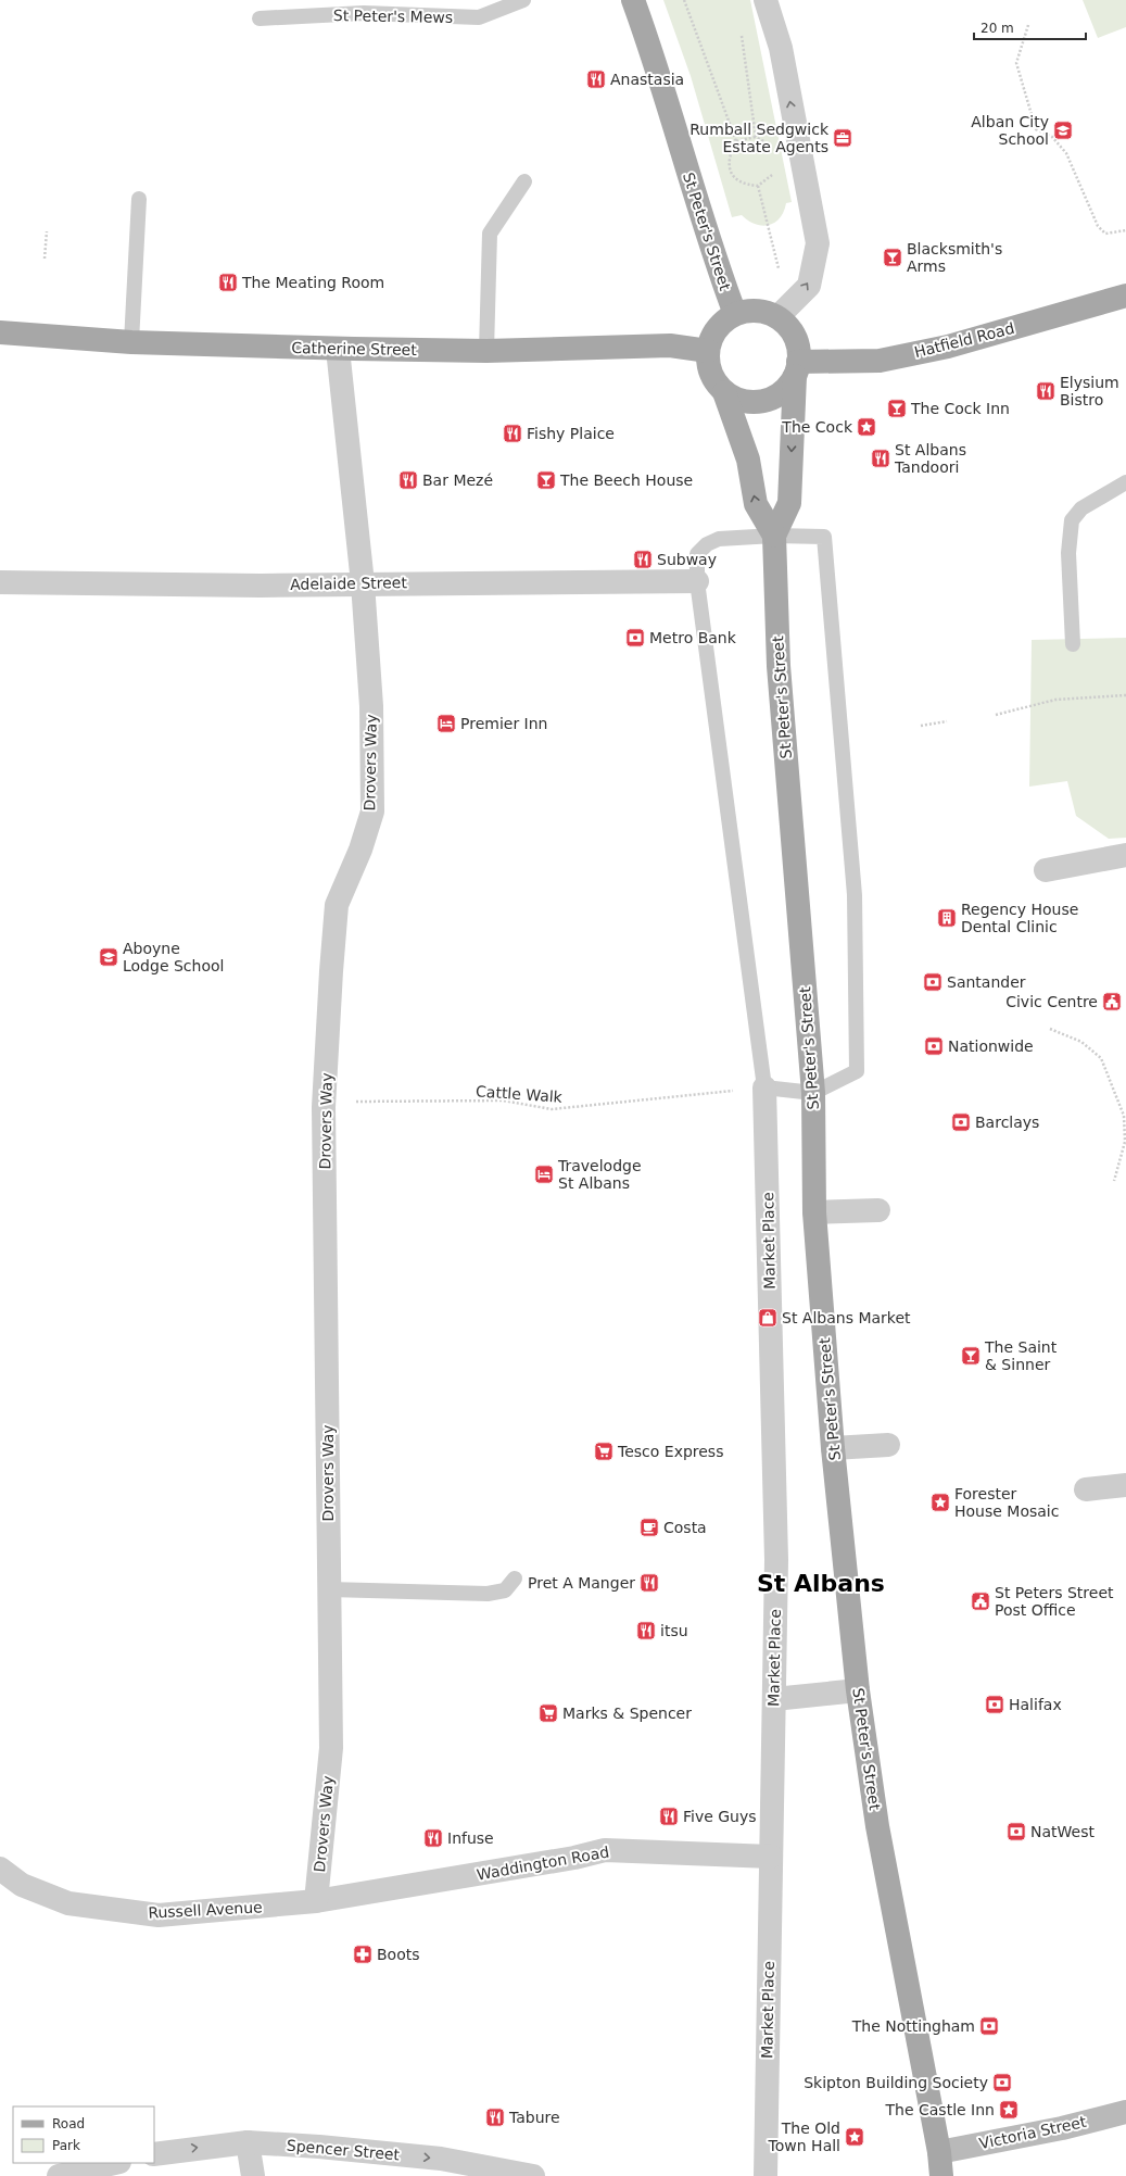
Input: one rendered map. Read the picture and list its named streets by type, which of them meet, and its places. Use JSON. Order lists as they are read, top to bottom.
{
  "streets": {
    "main road": [
      "St Peter's Street",
      "Hatfield Road",
      "Catherine Street",
      "Victoria Street"
    ],
    "street": [
      "Adelaide Street",
      "Drovers Way",
      "Market Place",
      "Waddington Road",
      "Russell Avenue",
      "Spencer Street"
    ],
    "lane": ["St Peter's Mews"],
    "path": ["Cattle Walk"]
  },
  "crossings": [
    ["St Peter's Street", "Hatfield Road"],
    ["St Peter's Street", "Catherine Street"],
    ["St Peter's Street", "Victoria Street"],
    ["Hatfield Road", "Catherine Street"],
    ["Catherine Street", "Drovers Way"],
    ["Adelaide Street", "Drovers Way"],
    ["Drovers Way", "Cattle Walk"],
    ["Drovers Way", "Waddington Road"],
    ["Drovers Way", "Russell Avenue"],
    ["Cattle Walk", "Market Place"],
    ["Market Place", "Waddington Road"],
    ["Waddington Road", "Russell Avenue"]
  ],
  "one_way": ["Spencer Street"],
  "districts": ["St Albans"],
  "places": {
    "restaurant": [
      "Anastasia",
      "The Meating Room",
      "Elysium Bistro",
      "Fishy Plaice",
      "St Albans Tandoori",
      "Bar Mezé",
      "Subway",
      "Pret A Manger",
      "itsu",
      "Five Guys",
      "Infuse",
      "Tabure"
    ],
    "school or university": ["Alban City School", "Aboyne Lodge School"],
    "office": ["Rumball Sedgwick Estate Agents"],
    "bar": [
      "Blacksmith's Arms",
      "The Cock Inn",
      "The Beech House",
      "The Saint & Sinner"
    ],
    "place": [
      "The Cock",
      "Forester House Mosaic",
      "The Castle Inn",
      "The Old Town Hall"
    ],
    "bank": [
      "Metro Bank",
      "Santander",
      "Nationwide",
      "Barclays",
      "Halifax",
      "NatWest",
      "The Nottingham",
      "Skipton Building Society"
    ],
    "hotel": ["Premier Inn", "Travelodge St Albans"],
    "building": ["Regency House Dental Clinic"],
    "public building": ["Civic Centre", "St Peters Street Post Office"],
    "shop": ["St Albans Market"],
    "supermarket": ["Tesco Express", "Marks & Spencer"],
    "cafe": ["Costa"],
    "pharmacy": ["Boots"]
  },
  "legend": ["Road", "Park"],
  "scale_bar": "20 m"
}
